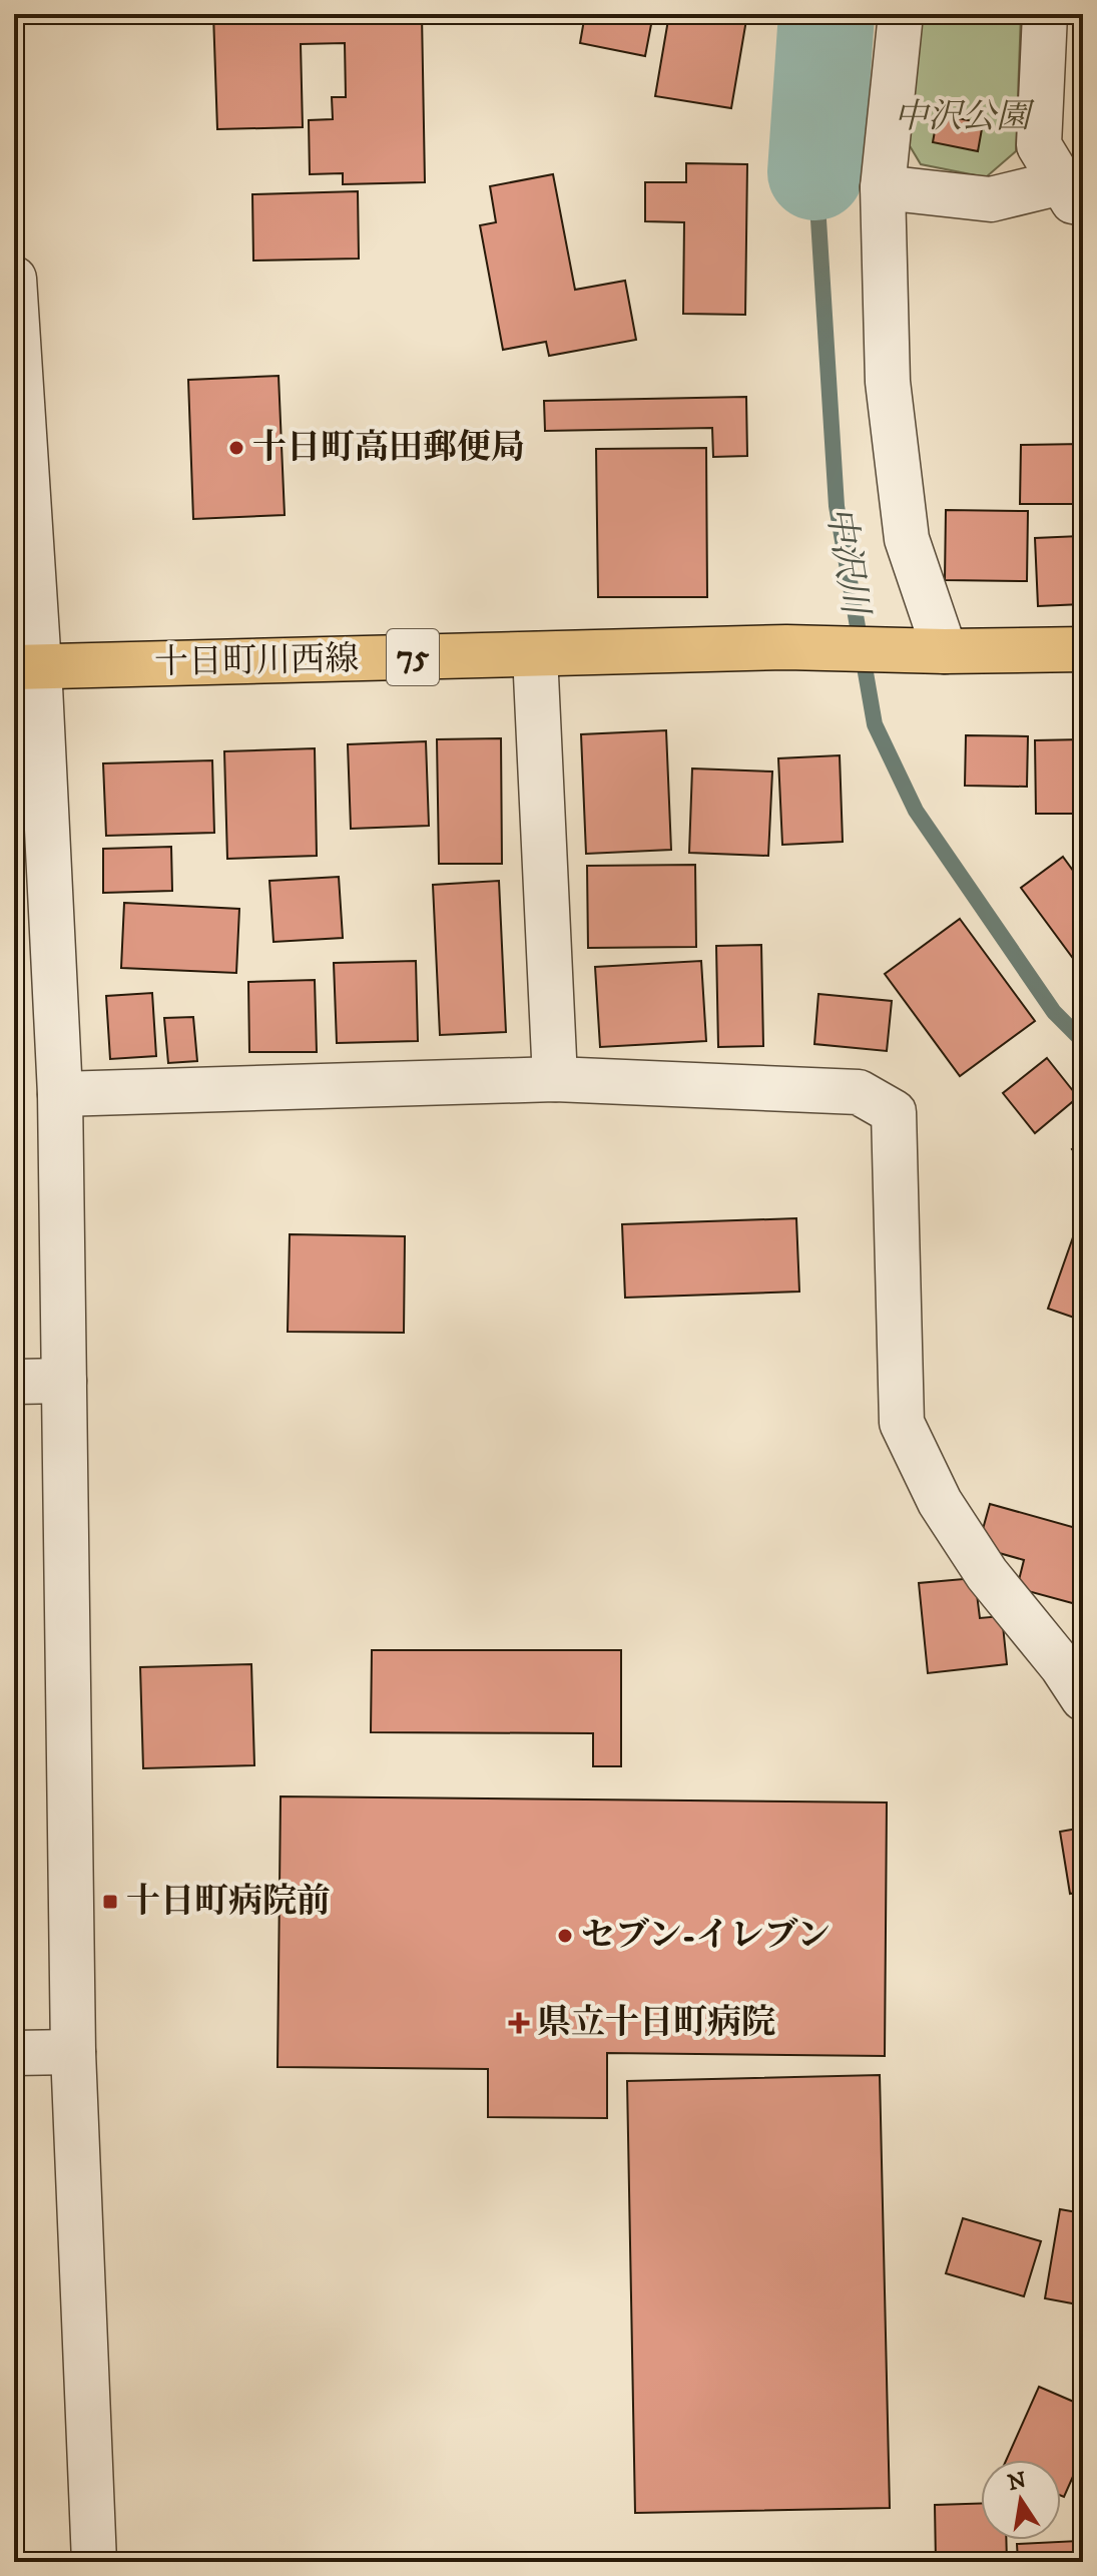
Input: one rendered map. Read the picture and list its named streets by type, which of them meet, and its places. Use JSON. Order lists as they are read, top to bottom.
{
  "streets": {
    "main road": ["75", "十日町川西線"]
  },
  "crossings": [
    ["75", "十日町川西線"]
  ],
  "water": ["中沢川"],
  "parks": ["中沢公園"],
  "places": {
    "other": ["十日町高田郵便局", "セブン-イレブン"],
    "transit": ["十日町病院前"],
    "health": ["県立十日町病院"]
  },
  "north": "top"
}
